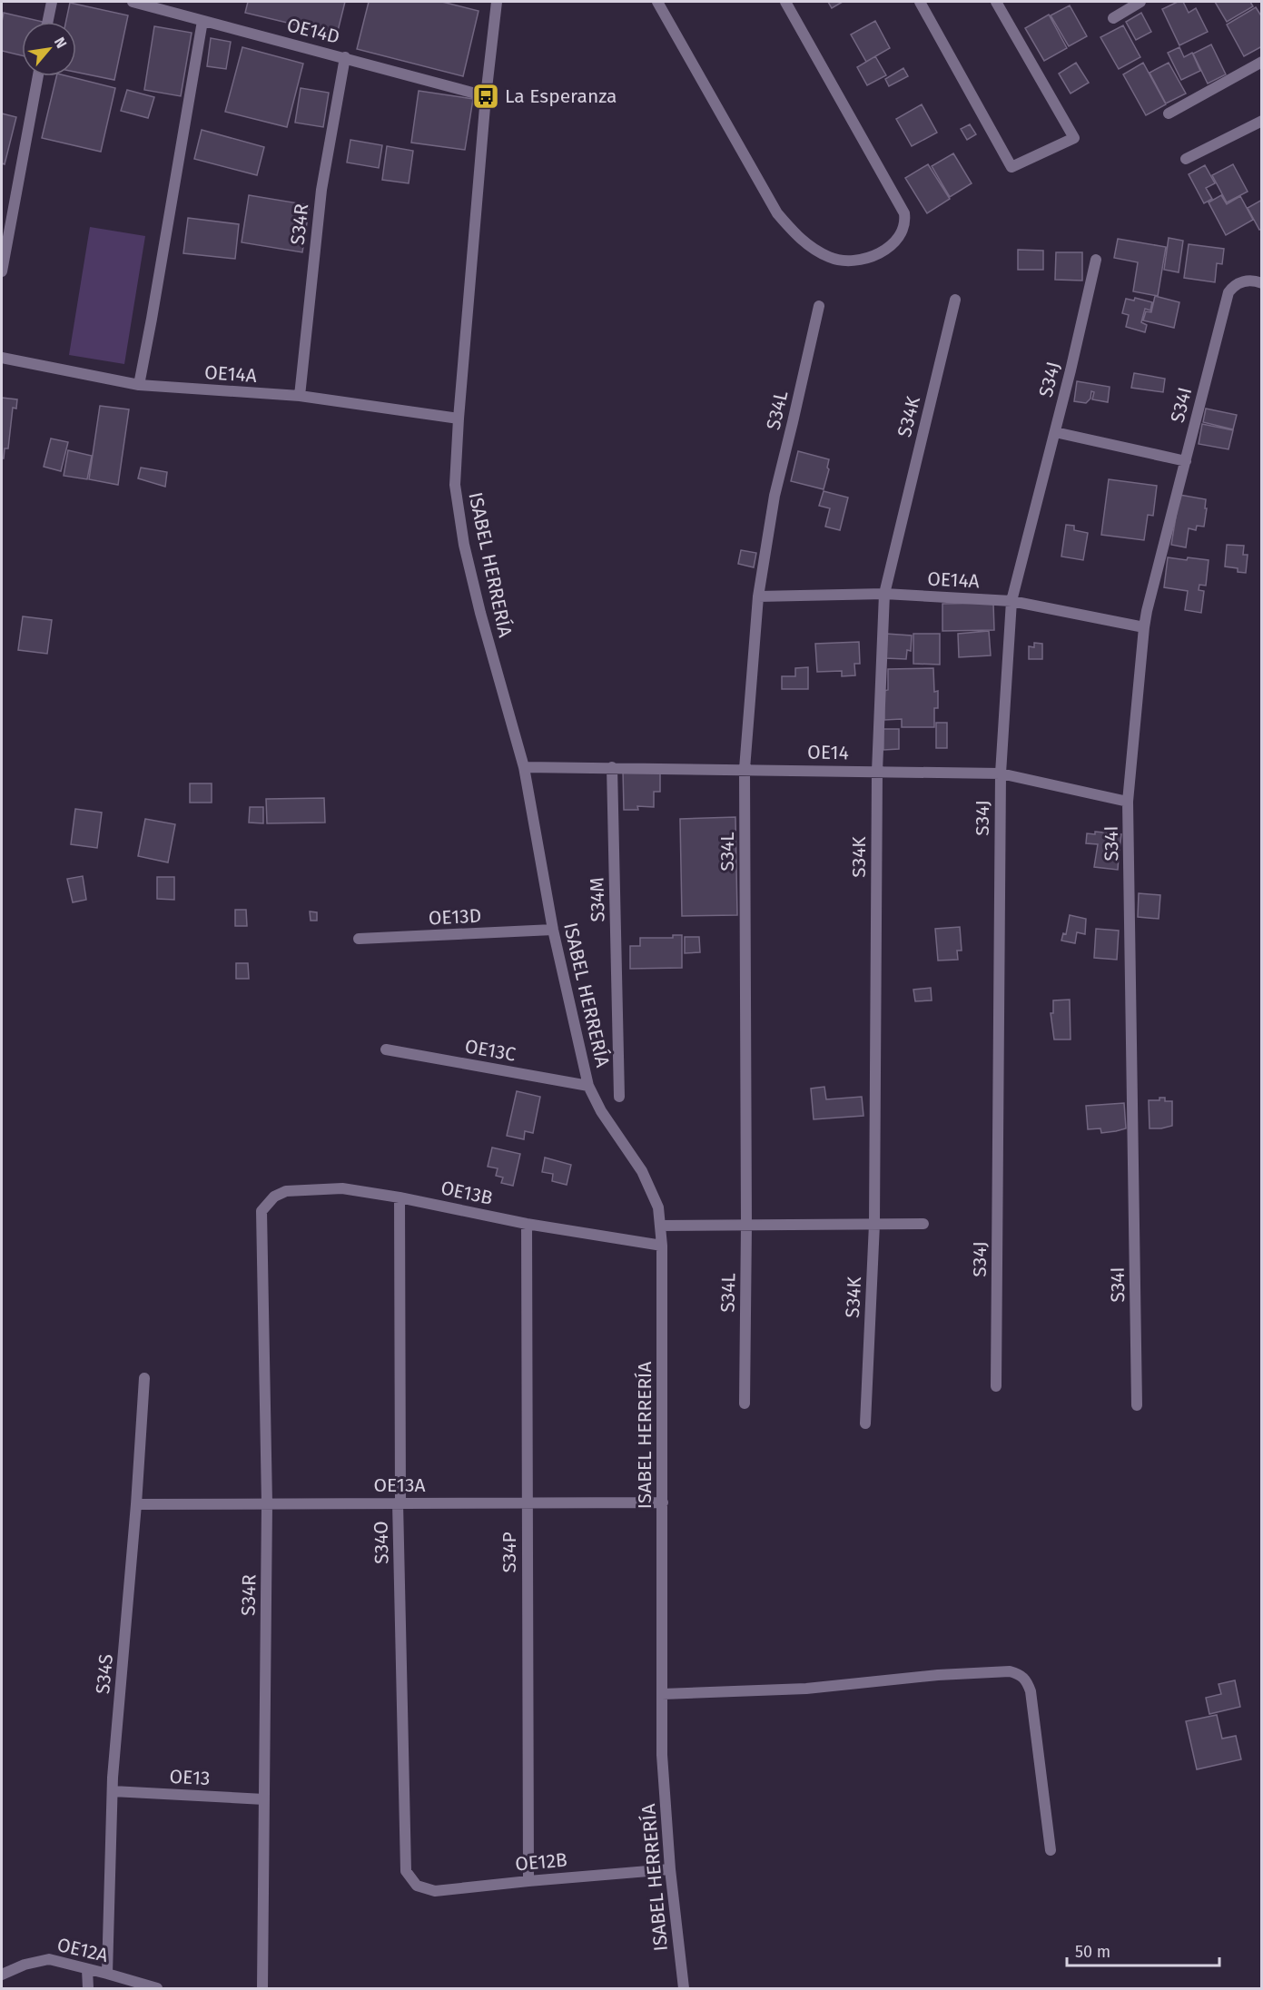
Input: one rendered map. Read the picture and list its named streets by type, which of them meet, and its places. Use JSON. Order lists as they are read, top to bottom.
{
  "streets": {
    "street": [
      "OE14D",
      "S34R",
      "OE14A",
      "S34J",
      "S34I",
      "S34L",
      "S34K",
      "ISABEL HERRERÍA",
      "OE14",
      "S34M",
      "OE13D",
      "OE13C",
      "OE13B",
      "OE13A",
      "S34O",
      "S34P",
      "S34S",
      "OE13",
      "OE12B",
      "OE12A"
    ]
  },
  "crossings": [
    ["OE14D", "S34R"],
    ["OE14D", "ISABEL HERRERÍA"],
    ["S34R", "OE14A"],
    ["S34R", "OE13B"],
    ["S34R", "OE13A"],
    ["S34R", "OE13"],
    ["OE14A", "S34J"],
    ["OE14A", "S34I"],
    ["OE14A", "S34L"],
    ["OE14A", "S34K"],
    ["OE14A", "ISABEL HERRERÍA"],
    ["S34J", "OE14"],
    ["S34I", "OE14"],
    ["S34L", "OE14"],
    ["S34K", "OE14"],
    ["ISABEL HERRERÍA", "OE14"],
    ["ISABEL HERRERÍA", "OE13D"],
    ["ISABEL HERRERÍA", "OE13C"],
    ["ISABEL HERRERÍA", "OE13B"],
    ["ISABEL HERRERÍA", "OE13A"],
    ["ISABEL HERRERÍA", "OE12B"],
    ["OE14", "S34M"],
    ["OE13B", "S34O"],
    ["OE13B", "S34P"],
    ["OE13A", "S34O"],
    ["OE13A", "S34P"],
    ["OE13A", "S34S"],
    ["S34O", "OE12B"],
    ["S34P", "OE12B"],
    ["S34S", "OE13"],
    ["S34S", "OE12A"]
  ],
  "places": {
    "bus stop": ["La Esperanza"]
  },
  "scale_bar": "50 m",
  "north": "top right"
}
